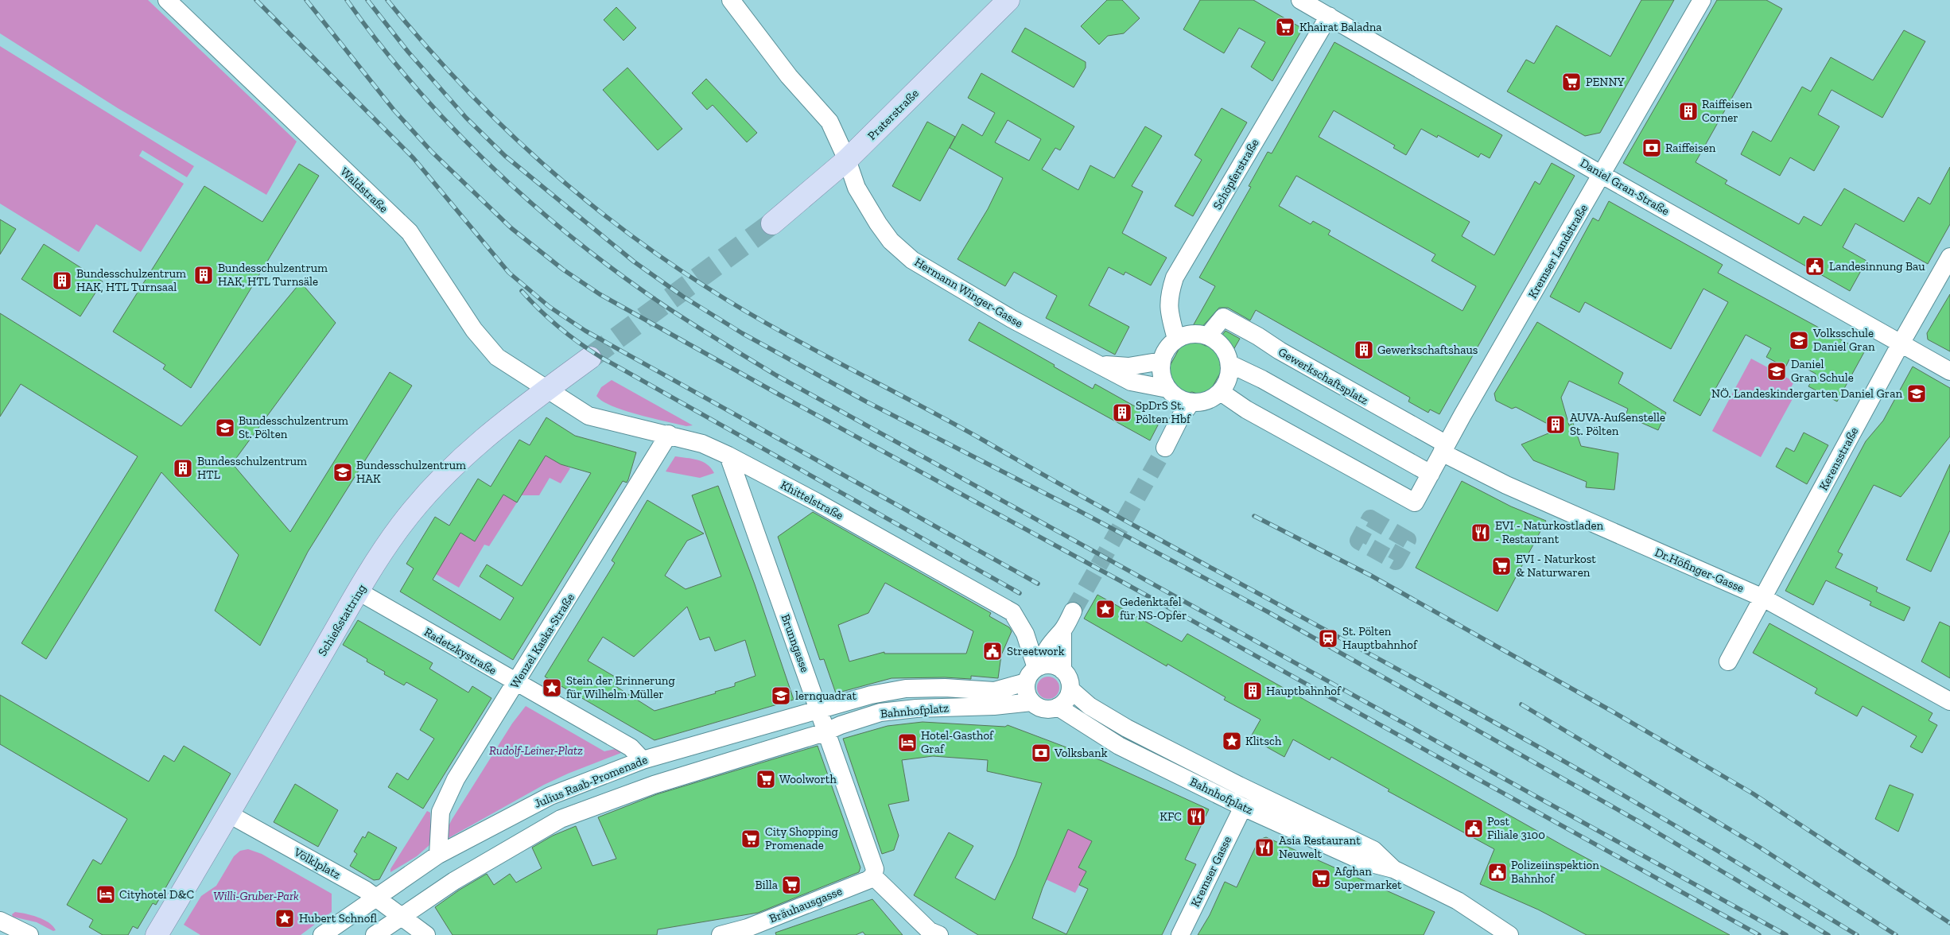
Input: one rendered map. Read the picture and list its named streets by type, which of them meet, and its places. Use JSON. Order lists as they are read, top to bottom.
{
  "streets": {
    "main road": ["Praterstraße", "Schießstattring"],
    "street": [
      "Schöpferstraße",
      "Daniel Gran-Straße",
      "Waldstraße",
      "Kremser Landstraße",
      "Hermann Winger-Gasse",
      "Gewerkschaftsplatz",
      "Kerensstraße",
      "Khittelstraße",
      "Dr.Höfinger-Gasse",
      "Wenzel Kaska-Straße",
      "Brunngasse",
      "Radetzkystraße",
      "Bahnhofplatz",
      "Julius Raab-Promenade",
      "Völklplatz",
      "Kremser Gasse",
      "Bräuhausgasse"
    ]
  },
  "crossings": [
    ["Praterstraße", "Hermann Winger-Gasse"],
    ["Schöpferstraße", "Daniel Gran-Straße"],
    ["Schöpferstraße", "Kremser Landstraße"],
    ["Schöpferstraße", "Hermann Winger-Gasse"],
    ["Schöpferstraße", "Gewerkschaftsplatz"],
    ["Daniel Gran-Straße", "Kremser Landstraße"],
    ["Daniel Gran-Straße", "Kerensstraße"],
    ["Waldstraße", "Khittelstraße"],
    ["Waldstraße", "Schießstattring"],
    ["Kremser Landstraße", "Hermann Winger-Gasse"],
    ["Kremser Landstraße", "Gewerkschaftsplatz"],
    ["Kremser Landstraße", "Dr.Höfinger-Gasse"],
    ["Hermann Winger-Gasse", "Gewerkschaftsplatz"],
    ["Gewerkschaftsplatz", "Dr.Höfinger-Gasse"],
    ["Kerensstraße", "Dr.Höfinger-Gasse"],
    ["Khittelstraße", "Schießstattring"],
    ["Khittelstraße", "Wenzel Kaska-Straße"],
    ["Khittelstraße", "Brunngasse"],
    ["Khittelstraße", "Bahnhofplatz"],
    ["Schießstattring", "Radetzkystraße"],
    ["Schießstattring", "Völklplatz"],
    ["Wenzel Kaska-Straße", "Radetzkystraße"],
    ["Wenzel Kaska-Straße", "Julius Raab-Promenade"],
    ["Brunngasse", "Bahnhofplatz"],
    ["Brunngasse", "Julius Raab-Promenade"],
    ["Brunngasse", "Bräuhausgasse"],
    ["Radetzkystraße", "Julius Raab-Promenade"],
    ["Bahnhofplatz", "Julius Raab-Promenade"],
    ["Bahnhofplatz", "Kremser Gasse"],
    ["Julius Raab-Promenade", "Völklplatz"]
  ],
  "parks": ["Rudolf-Leiner-Platz", "Willi-Gruber-Park"],
  "places": {
    "supermarket": [
      "Khairat Baladna",
      "PENNY",
      "EVI - Naturkost & Naturwaren",
      "Woolworth",
      "City Shopping Promenade",
      "Afghan Supermarket",
      "Billa"
    ],
    "building": [
      "Raiffeisen Corner",
      "Bundesschulzentrum HAK, HTL Turnsäle",
      "Bundesschulzentrum HAK, HTL Turnsaal",
      "Gewerkschaftshaus",
      "SpDrS St. Pölten Hbf",
      "AUVA-Außenstelle St. Pölten",
      "Bundesschulzentrum HTL",
      "Hauptbahnhof"
    ],
    "bank": ["Raiffeisen", "Volksbank"],
    "public building": [
      "Landesinnung Bau",
      "Streetwork",
      "Post Filiale 3100",
      "Polizeiinspektion Bahnhof"
    ],
    "school or university": [
      "Volksschule Daniel Gran",
      "Daniel Gran Schule",
      "NÖ. Landeskindergarten Daniel Gran",
      "Bundesschulzentrum St. Pölten",
      "Bundesschulzentrum HAK",
      "lernquadrat"
    ],
    "restaurant": ["EVI - Naturkostladen - Restaurant", "KFC", "Asia Restaurant Neuwelt"],
    "place": [
      "Gedenktafel für NS-Opfer",
      "Stein der Erinnerung für Wilhelm Müller",
      "Klitsch",
      "Hubert Schnofl"
    ],
    "station": ["St. Pölten Hauptbahnhof"],
    "hotel": ["Hotel-Gasthof Graf", "Cityhotel D&C"]
  }
}
